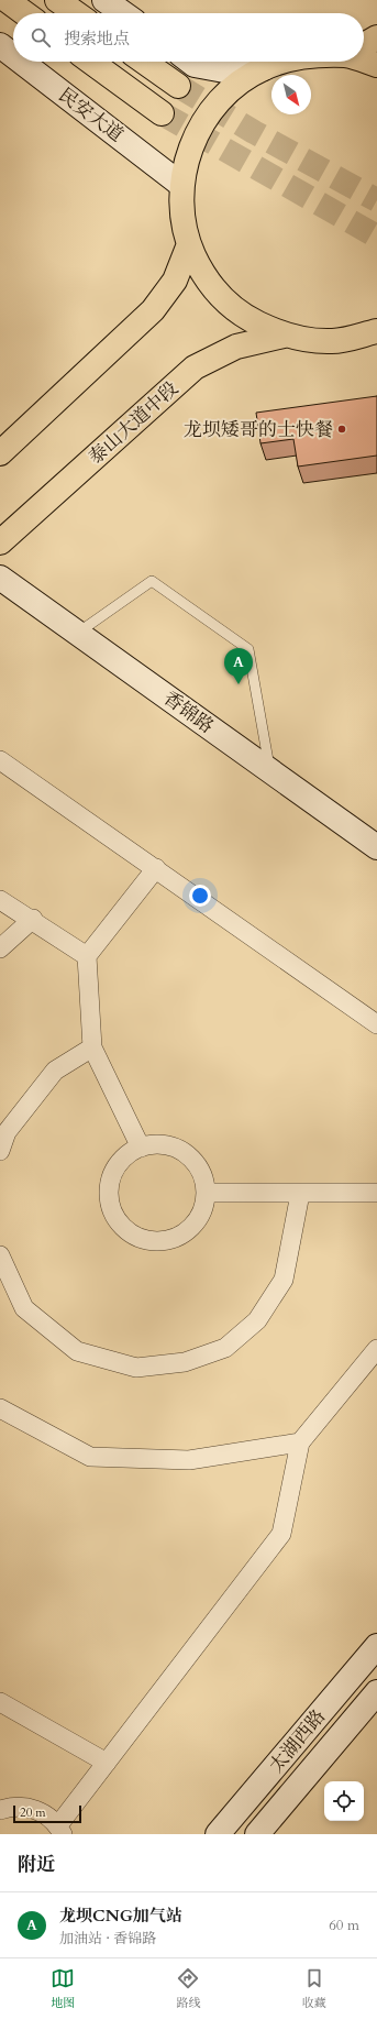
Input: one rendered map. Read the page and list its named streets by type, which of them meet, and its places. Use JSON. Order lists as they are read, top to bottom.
{
  "streets": {
    "main road": ["泰山大道中段"],
    "street": ["民安大道", "香锦路", "太湖西路"]
  },
  "places": ["龙坝矮哥的士快餐"],
  "scale_bar": "20 m",
  "north": "bottom right",
  "page": {
    "search": "搜索地点",
    "pins": "A",
    "scale": "20 m",
    "heading": "附近",
    "list": [
      {
        "mark": "A",
        "name": "龙坝CNG加气站",
        "note": "加油站 · 香锦路",
        "value": "60 m"
      }
    ],
    "nav": ["地图", "路线", "收藏"]
  }
}
